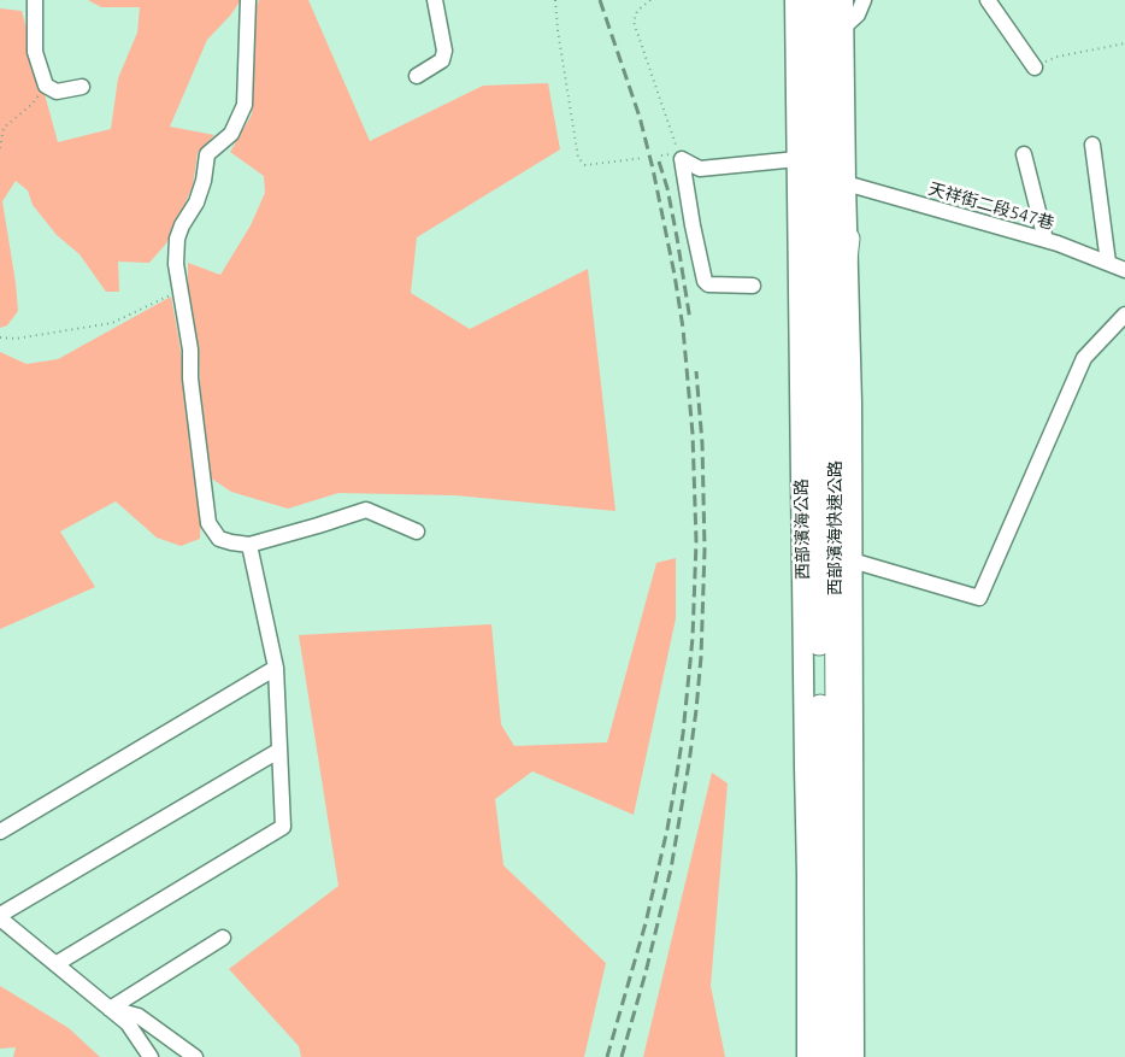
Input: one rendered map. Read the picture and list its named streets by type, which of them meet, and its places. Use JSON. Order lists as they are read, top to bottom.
{
  "streets": {
    "highway": ["西部濱海快速公路"],
    "main road": ["西部濱海公路"],
    "street": ["天祥街二段547巷"]
  }
}
